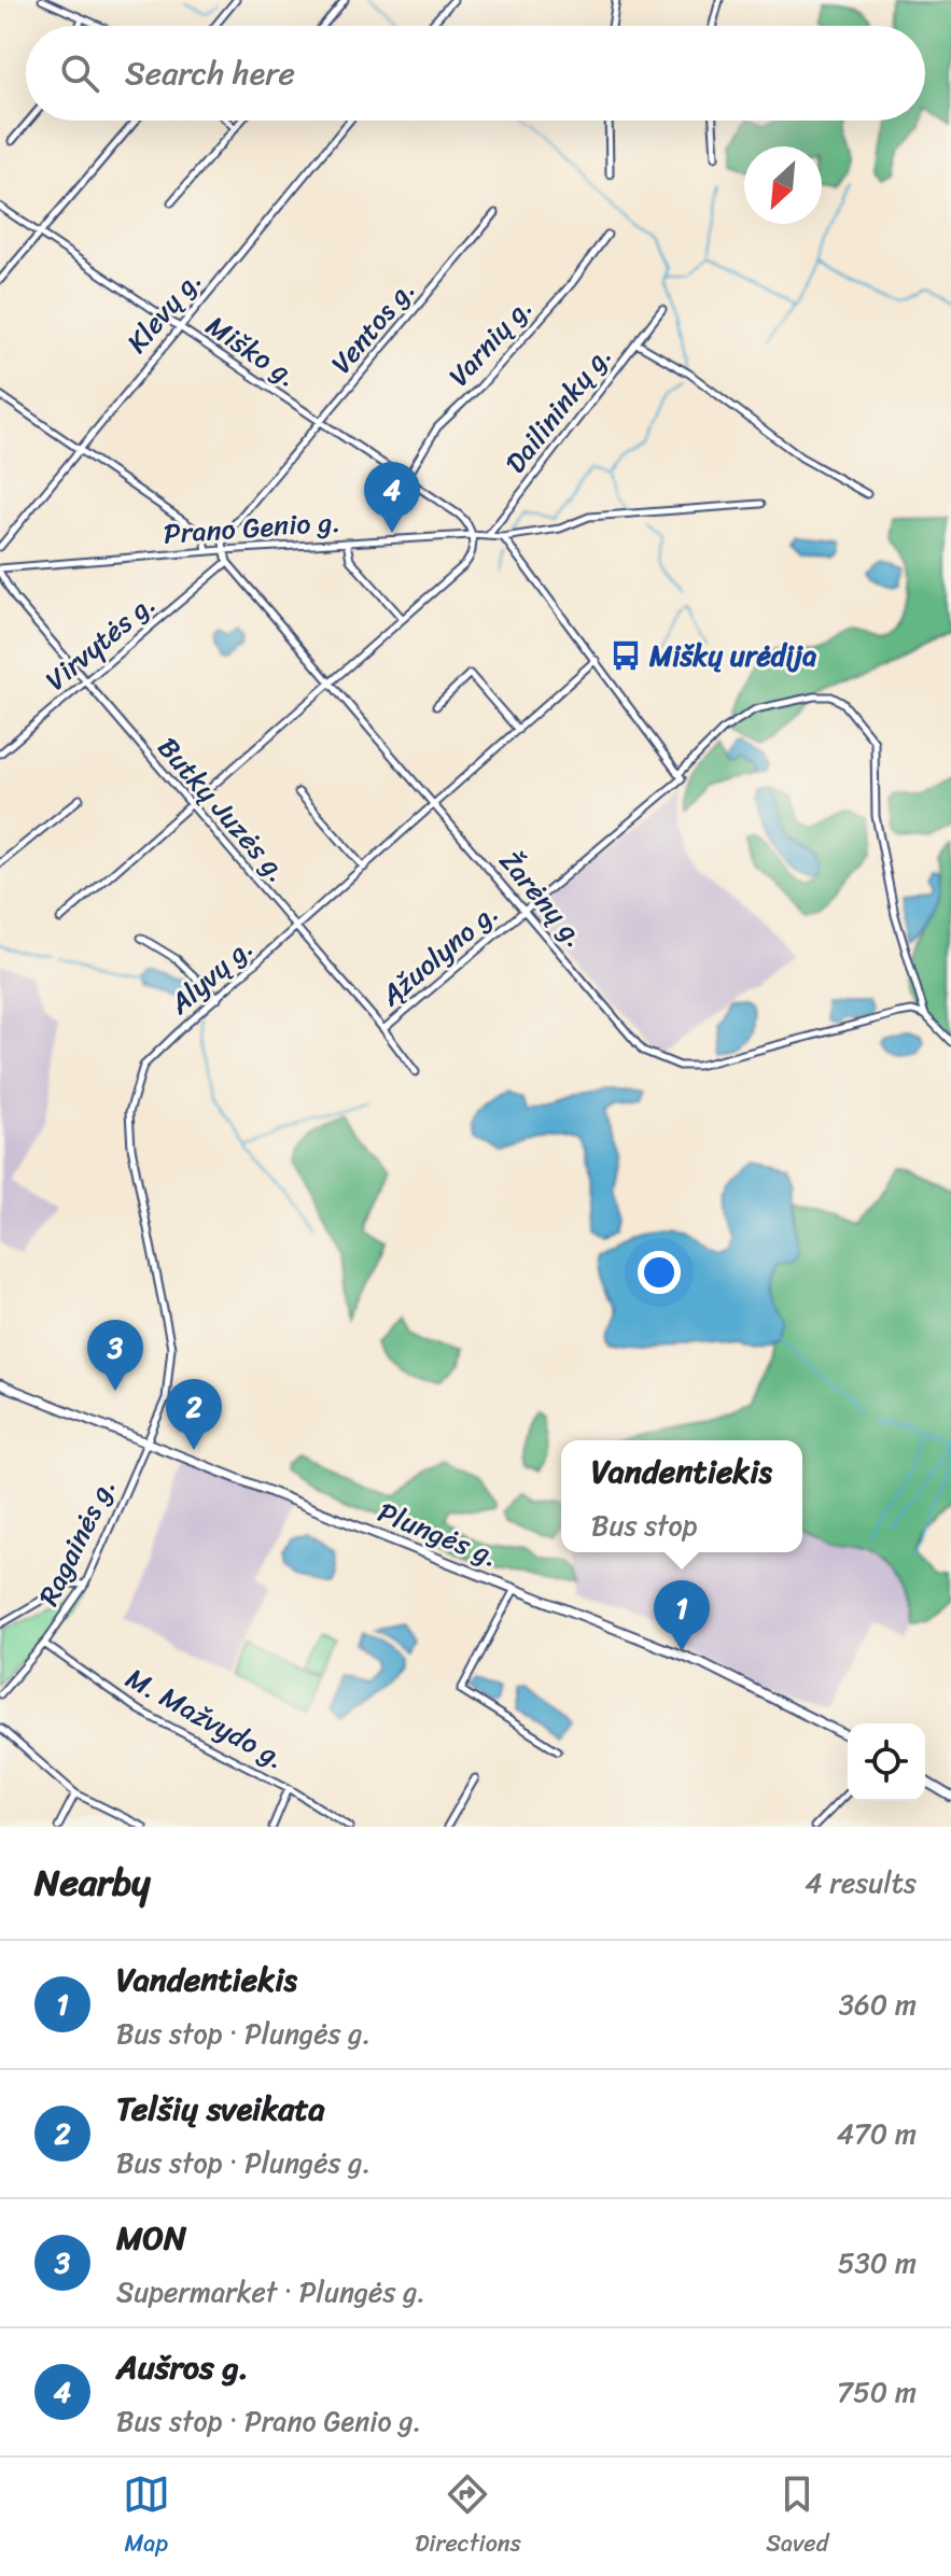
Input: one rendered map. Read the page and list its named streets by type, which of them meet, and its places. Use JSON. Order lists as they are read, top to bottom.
{
  "streets": {
    "main road": ["Plungės g."],
    "street": [
      "Klevų g.",
      "Ventos g.",
      "Varnių g.",
      "Miško g.",
      "Dailininkų g.",
      "Prano Genio g.",
      "Virvytės g.",
      "Butkų Juzės g.",
      "Žarėnų g.",
      "Ąžuolyno g.",
      "Alyvų g.",
      "Ragainės g.",
      "M. Mažvydo g."
    ]
  },
  "crossings": [
    ["Klevų g.", "Miško g."],
    ["Ventos g.", "Miško g."],
    ["Ventos g.", "Prano Genio g."],
    ["Ventos g.", "Žarėnų g."],
    ["Varnių g.", "Miško g."],
    ["Miško g.", "Prano Genio g."],
    ["Dailininkų g.", "Prano Genio g."],
    ["Prano Genio g.", "Butkų Juzės g."],
    ["Prano Genio g.", "Žarėnų g."],
    ["Virvytės g.", "Butkų Juzės g."],
    ["Virvytės g.", "Žarėnų g."],
    ["Butkų Juzės g.", "Ąžuolyno g."],
    ["Butkų Juzės g.", "Alyvų g."],
    ["Žarėnų g.", "Ąžuolyno g."],
    ["Žarėnų g.", "Alyvų g."],
    ["Alyvų g.", "Plungės g."],
    ["Alyvų g.", "Ragainės g."],
    ["Plungės g.", "Ragainės g."],
    ["Ragainės g.", "M. Mažvydo g."]
  ],
  "places": {
    "bus stop": ["Miškų urėdija"]
  },
  "north": "bottom left",
  "page": {
    "search": "Search here",
    "pins": [
      "4",
      "3",
      "2",
      "1"
    ],
    "popup": ["Vandentiekis", "Bus stop"],
    "heading": ["Nearby", "4 results"],
    "list": [
      {
        "mark": "1",
        "name": "Vandentiekis",
        "note": "Bus stop · Plungės g.",
        "value": "360 m"
      },
      {
        "mark": "2",
        "name": "Telšių sveikata",
        "note": "Bus stop · Plungės g.",
        "value": "470 m"
      },
      {
        "mark": "3",
        "name": "MON",
        "note": "Supermarket · Plungės g.",
        "value": "530 m"
      },
      {
        "mark": "4",
        "name": "Aušros g.",
        "note": "Bus stop · Prano Genio g.",
        "value": "750 m"
      }
    ],
    "nav": ["Map", "Directions", "Saved"]
  }
}
